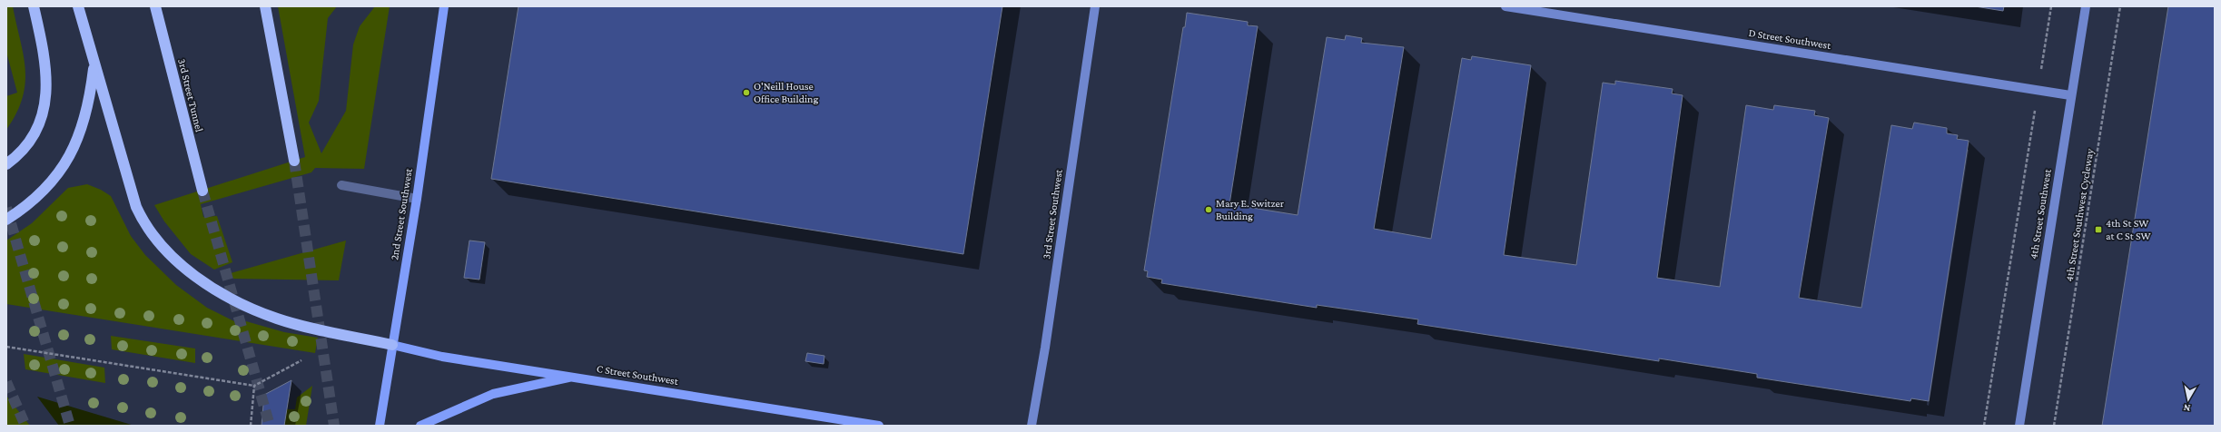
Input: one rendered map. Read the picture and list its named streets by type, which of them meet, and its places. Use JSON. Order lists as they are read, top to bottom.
{
  "streets": {
    "highway": ["3rd Street Tunnel"],
    "main road": ["2nd Street Southwest", "C Street Southwest"],
    "street": ["D Street Southwest", "3rd Street Southwest", "4th Street Southwest"],
    "path": ["4th Street Southwest Cycleway"]
  },
  "crossings": [
    ["D Street Southwest", "4th Street Southwest"],
    ["2nd Street Southwest", "C Street Southwest"]
  ],
  "places": {
    "other": ["O'Neill House Office Building", "Mary E. Switzer Building"],
    "transit": ["4th St SW at C St SW"]
  },
  "north": "bottom"
}
